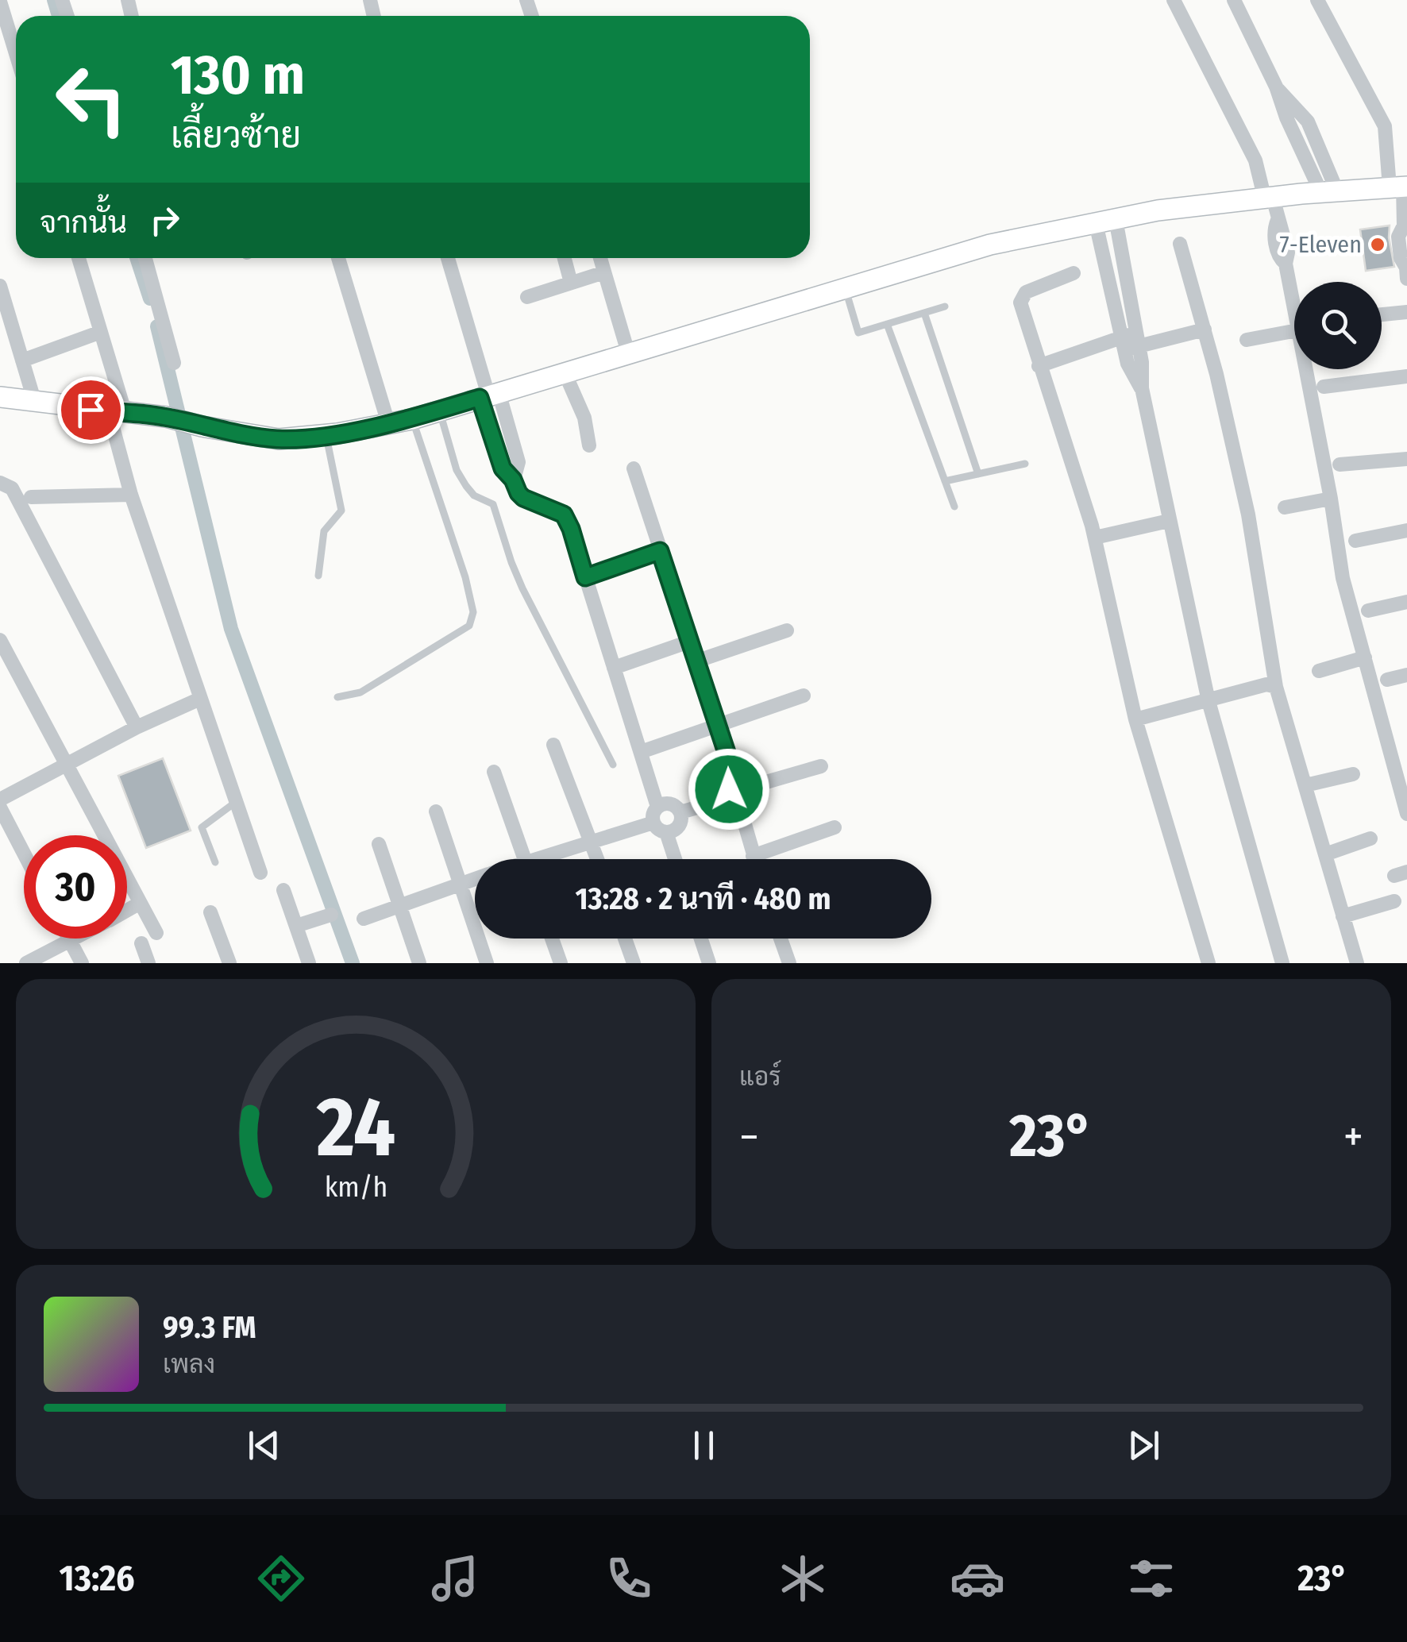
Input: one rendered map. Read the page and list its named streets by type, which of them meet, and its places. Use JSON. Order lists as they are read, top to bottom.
{
  "places": ["7-Eleven"],
  "page": {
    "turn": ["130 m", "เลี้ยวซ้าย"],
    "then": "จากนั้น",
    "limit": "30",
    "trip": "13:28 · 2 นาที · 480 m",
    "tile": "แอร์",
    "heat": ["−", "23°", "+"],
    "song": ["99.3 FM", "เพลง"],
    "tabs": ["13:26", "23°"],
    "gauge": ["24", "km/h"]
  }
}
